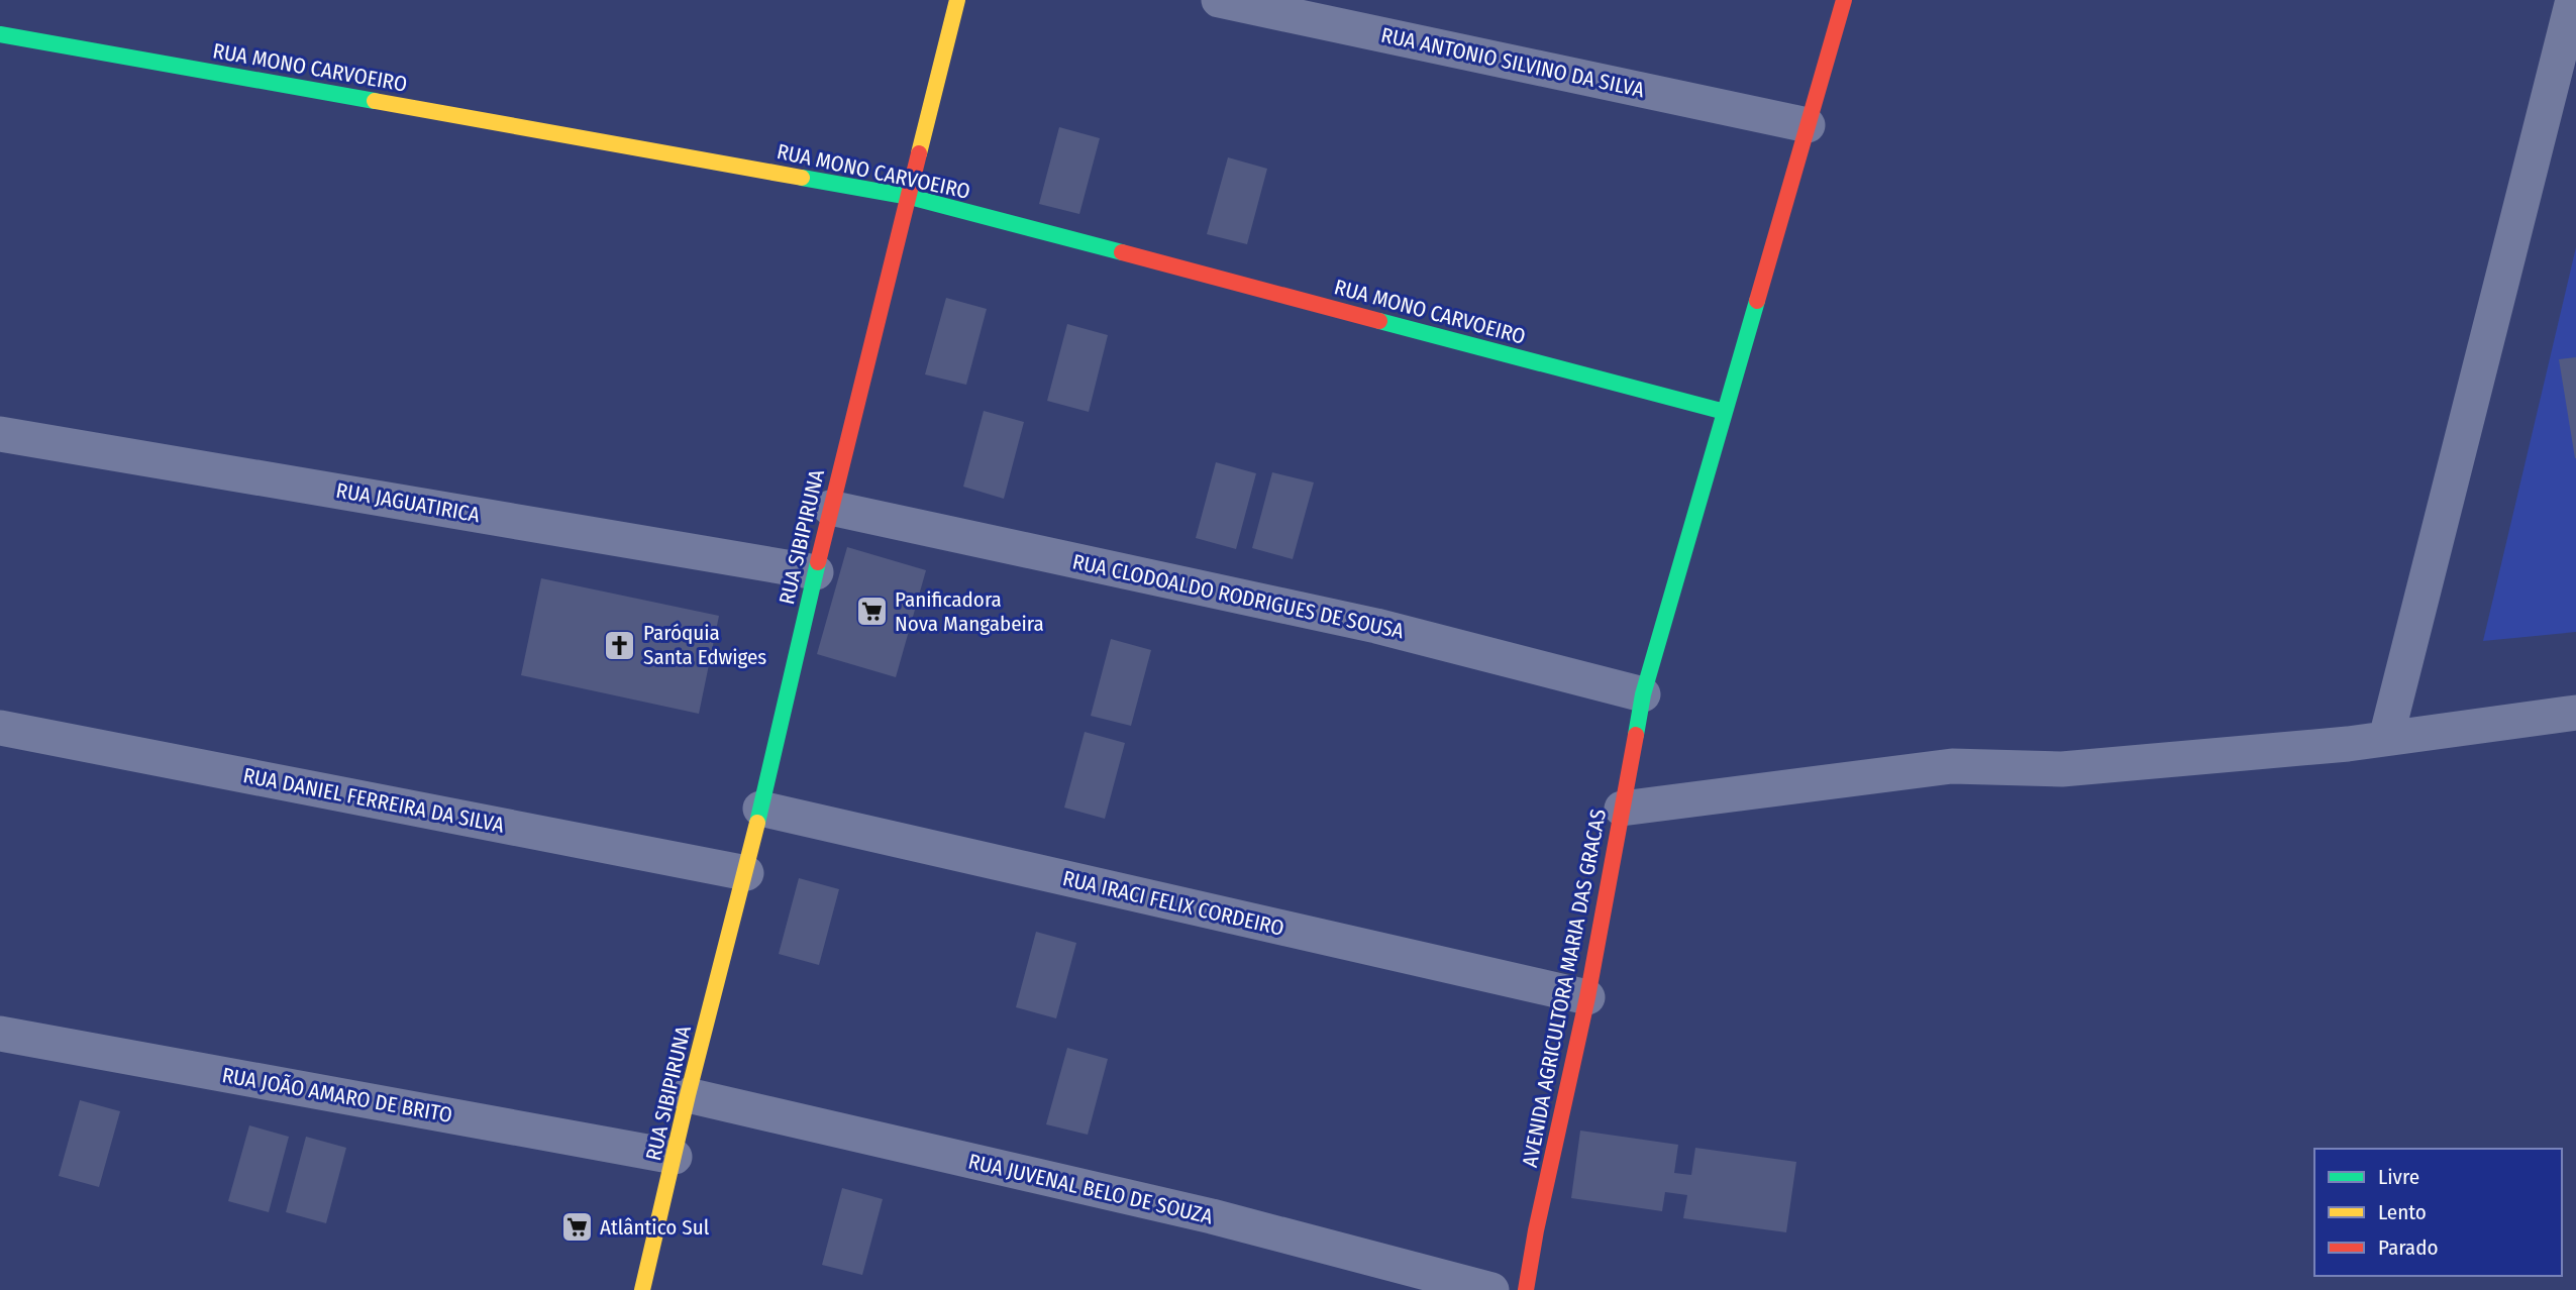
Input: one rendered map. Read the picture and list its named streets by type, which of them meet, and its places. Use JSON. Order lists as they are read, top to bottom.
{
  "streets": {
    "street": [
      "RUA ANTONIO SILVINO DA SILVA",
      "RUA MONO CARVOEIRO",
      "RUA JAGUATIRICA",
      "RUA SIBIPIRUNA",
      "RUA CLODOALDO RODRIGUES DE SOUSA",
      "RUA DANIEL FERREIRA DA SILVA",
      "RUA IRACI FELIX CORDEIRO",
      "AVENIDA AGRICULTORA MARIA DAS GRACAS",
      "RUA JOÃO AMARO DE BRITO",
      "RUA JUVENAL BELO DE SOUZA"
    ]
  },
  "crossings": [
    ["RUA ANTONIO SILVINO DA SILVA", "AVENIDA AGRICULTORA MARIA DAS GRACAS"],
    ["RUA MONO CARVOEIRO", "RUA SIBIPIRUNA"],
    ["RUA MONO CARVOEIRO", "AVENIDA AGRICULTORA MARIA DAS GRACAS"],
    ["RUA JAGUATIRICA", "RUA SIBIPIRUNA"],
    ["RUA SIBIPIRUNA", "RUA CLODOALDO RODRIGUES DE SOUSA"],
    ["RUA SIBIPIRUNA", "RUA DANIEL FERREIRA DA SILVA"],
    ["RUA SIBIPIRUNA", "RUA IRACI FELIX CORDEIRO"],
    ["RUA SIBIPIRUNA", "RUA JOÃO AMARO DE BRITO"],
    ["RUA SIBIPIRUNA", "RUA JUVENAL BELO DE SOUZA"],
    ["RUA CLODOALDO RODRIGUES DE SOUSA", "AVENIDA AGRICULTORA MARIA DAS GRACAS"],
    ["RUA IRACI FELIX CORDEIRO", "AVENIDA AGRICULTORA MARIA DAS GRACAS"]
  ],
  "places": {
    "supermarket": ["Panificadora Nova Mangabeira", "Atlântico Sul"],
    "church": ["Paróquia Santa Edwiges"]
  },
  "legend": ["Livre", "Lento", "Parado"]
}
